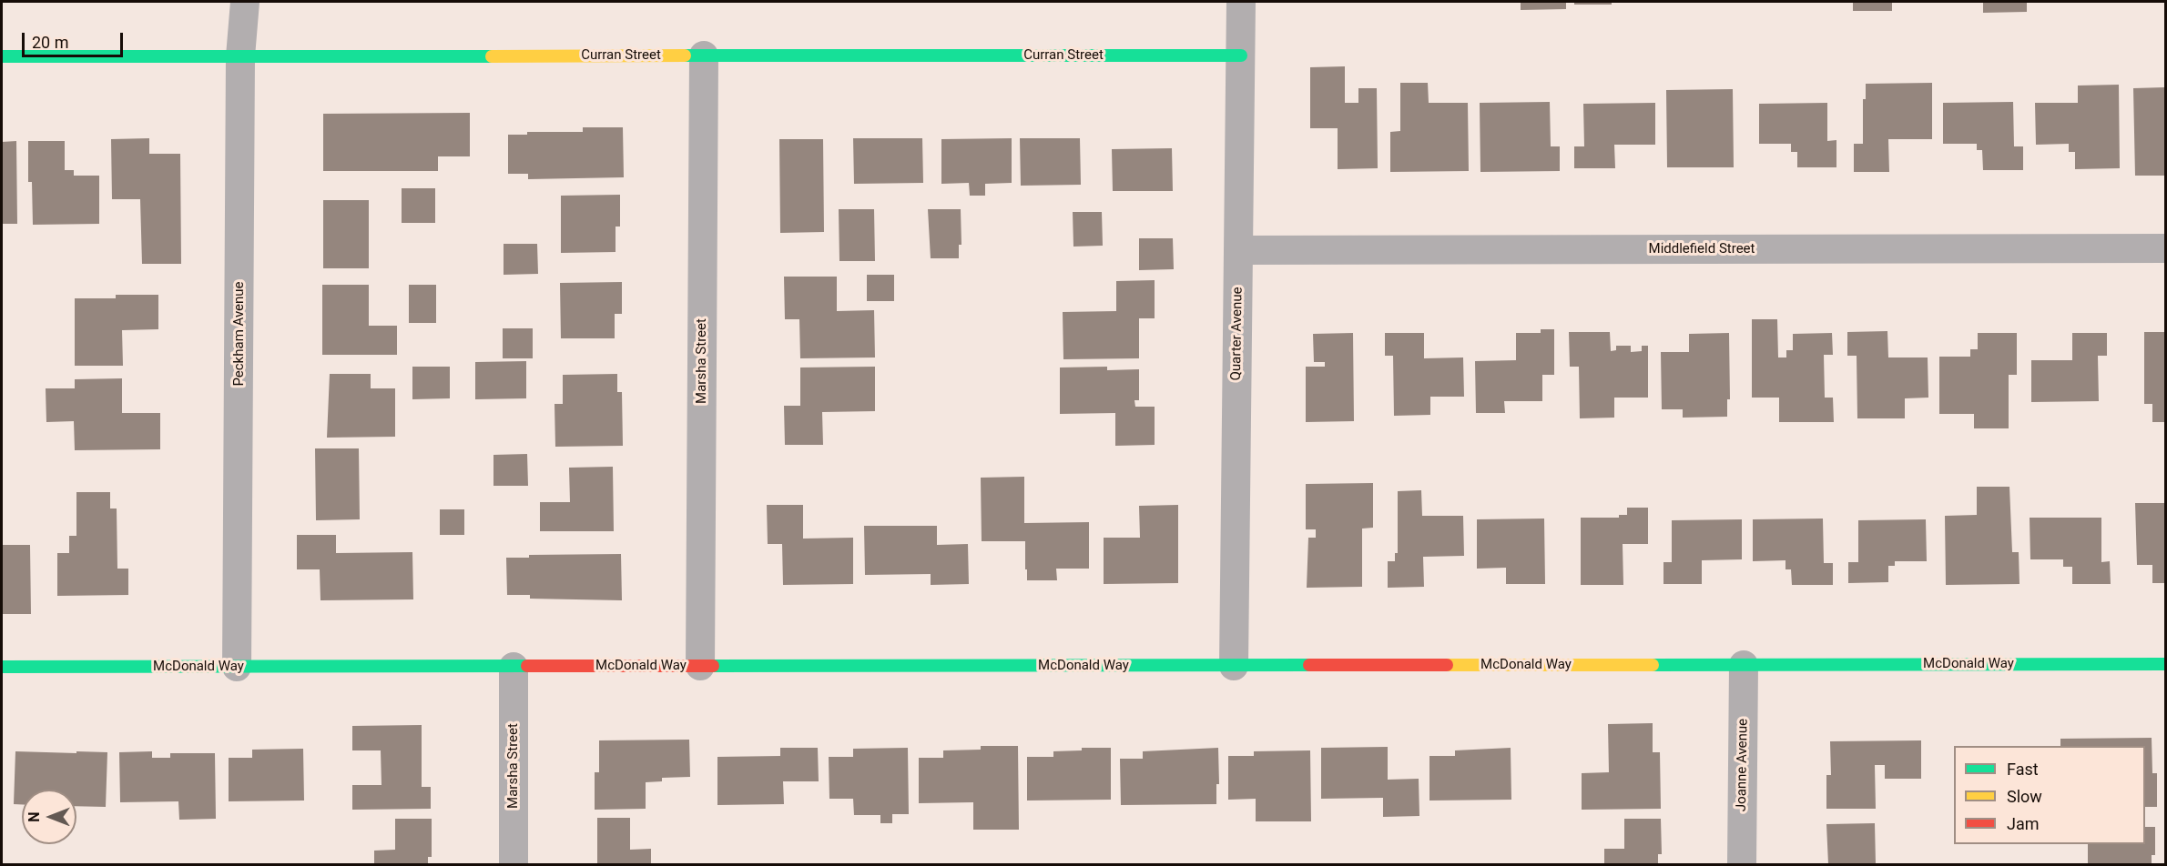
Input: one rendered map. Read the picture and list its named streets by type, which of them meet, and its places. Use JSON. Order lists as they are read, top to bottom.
{
  "streets": {
    "street": [
      "Curran Street",
      "Middlefield Street",
      "Peckham Avenue",
      "Quarter Avenue",
      "Marsha Street",
      "McDonald Way",
      "Joanne Avenue"
    ]
  },
  "crossings": [
    ["Curran Street", "Peckham Avenue"],
    ["Curran Street", "Quarter Avenue"],
    ["Curran Street", "Marsha Street"],
    ["Middlefield Street", "Quarter Avenue"],
    ["Peckham Avenue", "McDonald Way"],
    ["Quarter Avenue", "McDonald Way"],
    ["Marsha Street", "McDonald Way"],
    ["McDonald Way", "Joanne Avenue"]
  ],
  "legend": ["Fast", "Slow", "Jam"],
  "scale_bar": "20 m",
  "north": "left"
}
